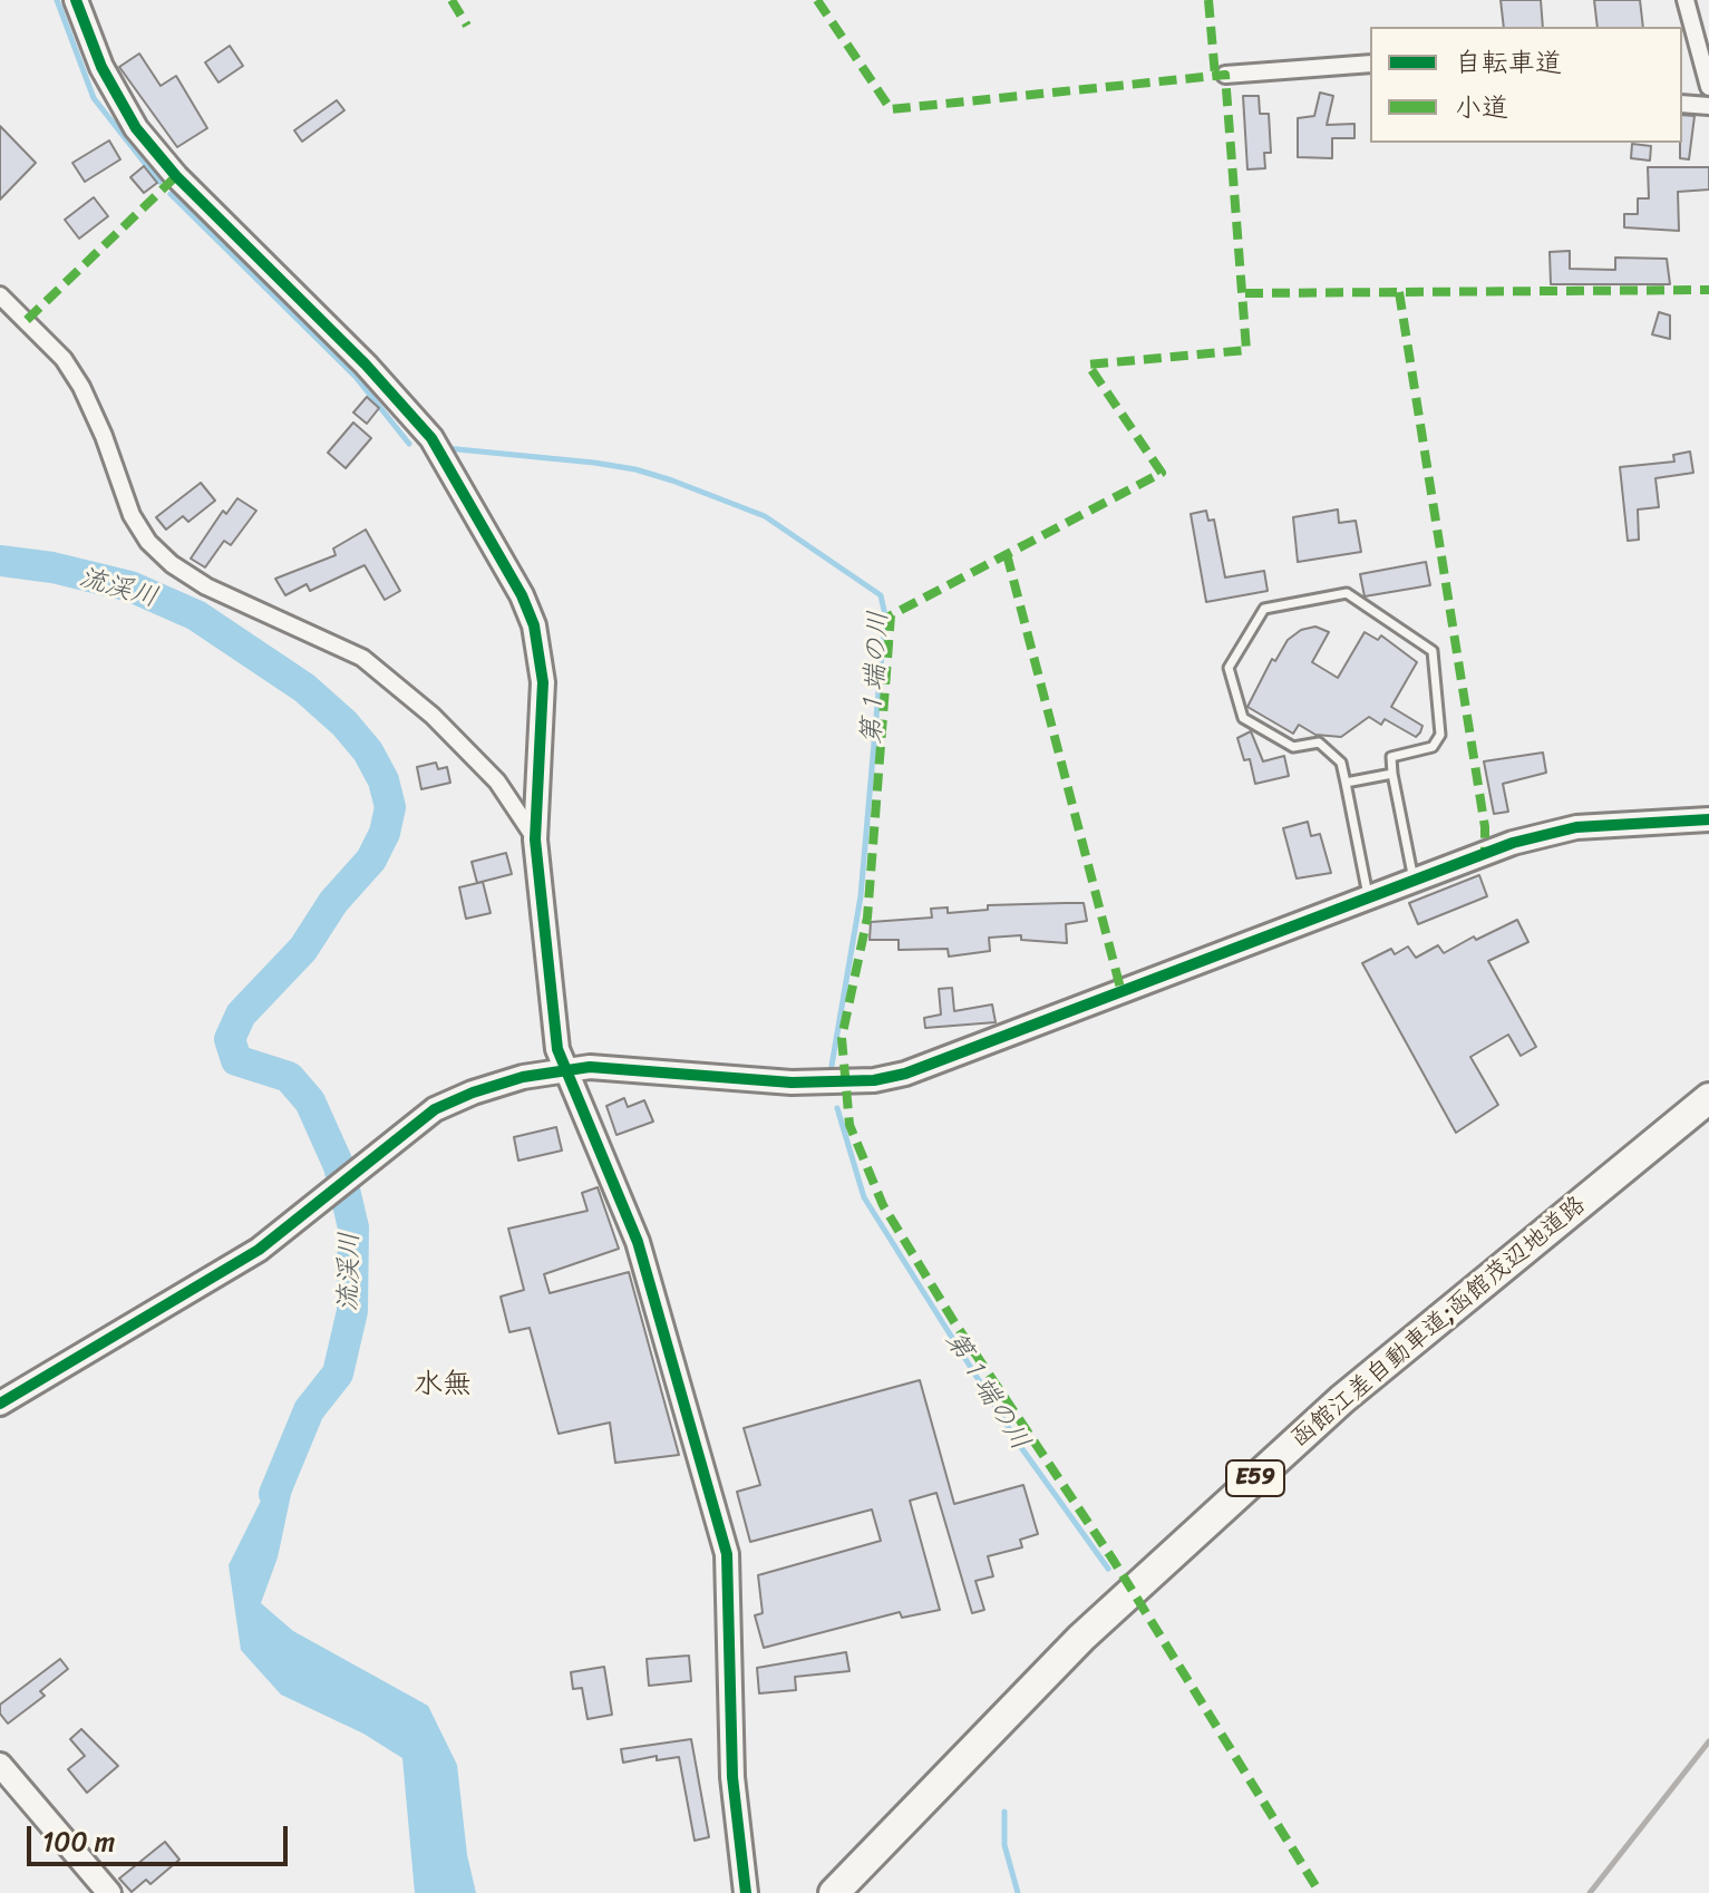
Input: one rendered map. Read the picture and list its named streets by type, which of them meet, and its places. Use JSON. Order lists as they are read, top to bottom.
{
  "streets": {
    "highway": ["函館江差自動車道;函館茂辺地道路", "E59"]
  },
  "districts": ["水無"],
  "water": ["流渓川", "第１端の川"],
  "legend": ["自転車道", "小道"],
  "scale_bar": "100 m"
}
